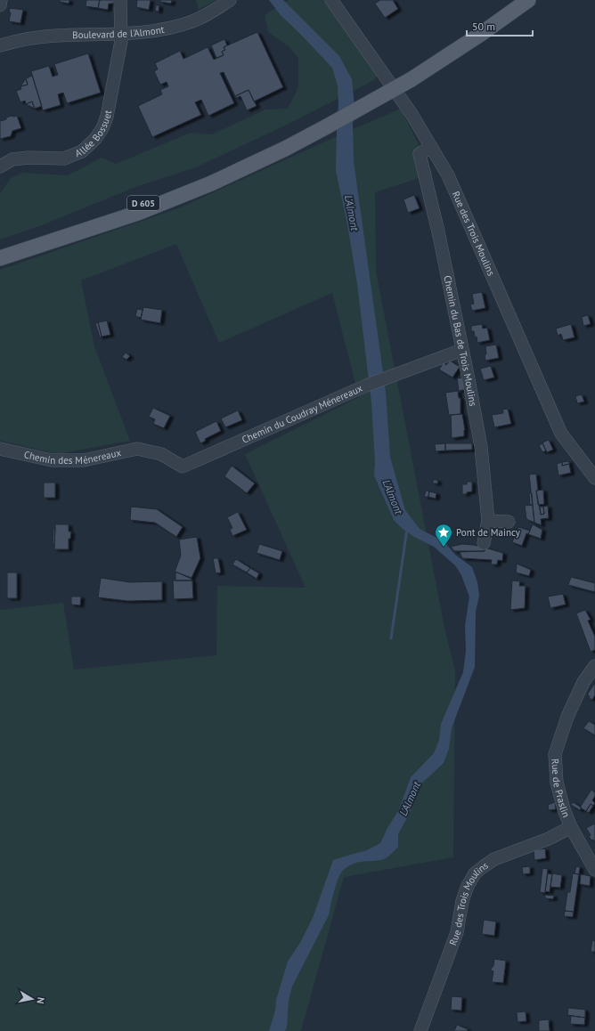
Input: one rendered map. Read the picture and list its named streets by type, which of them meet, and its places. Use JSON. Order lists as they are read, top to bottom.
{
  "streets": {
    "main road": ["D 605"],
    "street": [
      "Boulevard de l'Almont",
      "Allée Bossuet",
      "Rue des Trois Moulins",
      "Chemin du Bas de Trois Moulins",
      "Chemin du Coudray Ménereaux",
      "Chemin des Ménereaux",
      "Rue de Praslin"
    ]
  },
  "crossings": [
    ["Boulevard de l'Almont", "Allée Bossuet"],
    ["Rue des Trois Moulins", "Chemin du Bas de Trois Moulins"],
    ["Rue des Trois Moulins", "Rue de Praslin"],
    ["Chemin du Bas de Trois Moulins", "Chemin du Coudray Ménereaux"],
    ["Chemin du Coudray Ménereaux", "Chemin des Ménereaux"]
  ],
  "water": ["L'Almont"],
  "places": {
    "place": ["Pont de Maincy"]
  },
  "scale_bar": "50 m",
  "north": "right"
}
